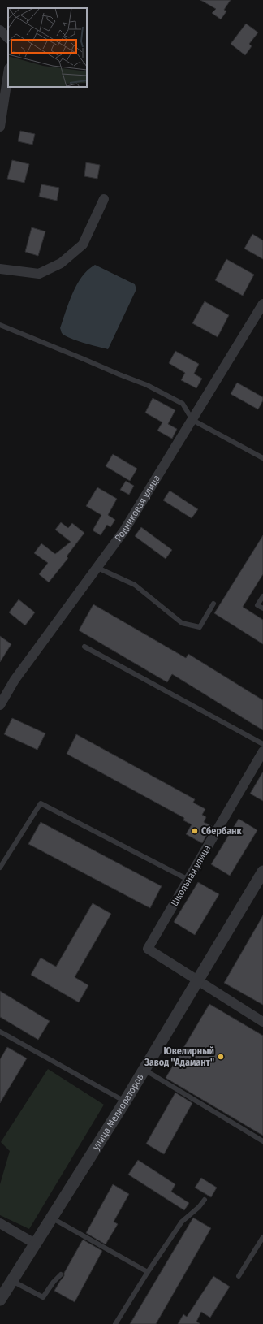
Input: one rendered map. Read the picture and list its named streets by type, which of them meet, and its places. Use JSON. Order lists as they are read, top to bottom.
{
  "streets": {
    "street": ["Родниковая улица", "Школьная улица", "улица Мелиораторов"]
  },
  "crossings": [
    ["Школьная улица", "улица Мелиораторов"]
  ],
  "places": ["Сбербанк", "Ювелирный Завод \"Адамант\""]
}
